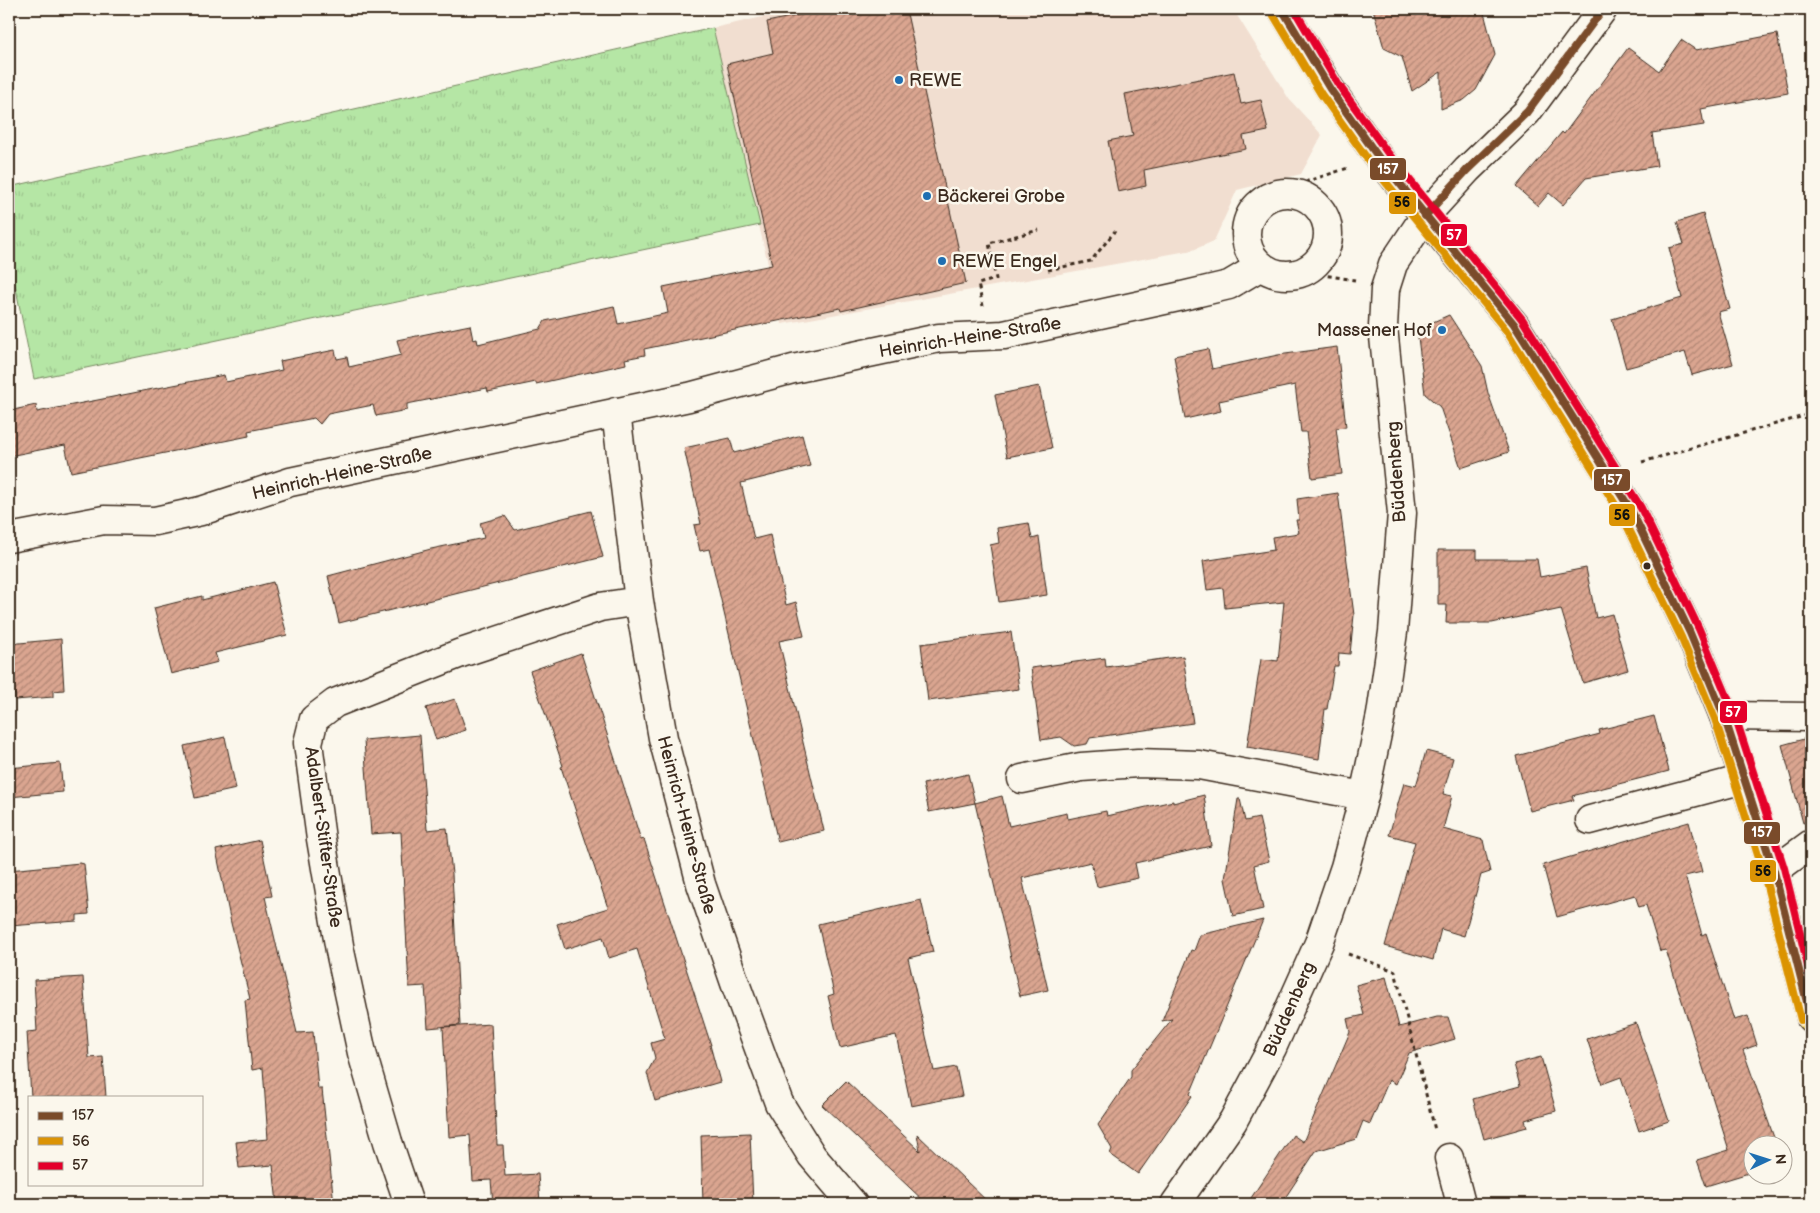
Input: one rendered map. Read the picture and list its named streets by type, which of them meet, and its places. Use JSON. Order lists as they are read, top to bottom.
{
  "streets": {
    "street": ["Heinrich-Heine-Straße", "Büddenberg", "Adalbert-Stifter-Straße"]
  },
  "crossings": [
    ["Heinrich-Heine-Straße", "Adalbert-Stifter-Straße"]
  ],
  "places": [
    "REWE",
    "Bäckerei Grobe",
    "REWE Engel",
    "Massener Hof"
  ],
  "lines": ["transit line 157", "transit line 57", "transit line 56"],
  "legend": ["157", "56", "57"],
  "north": "right"
}
